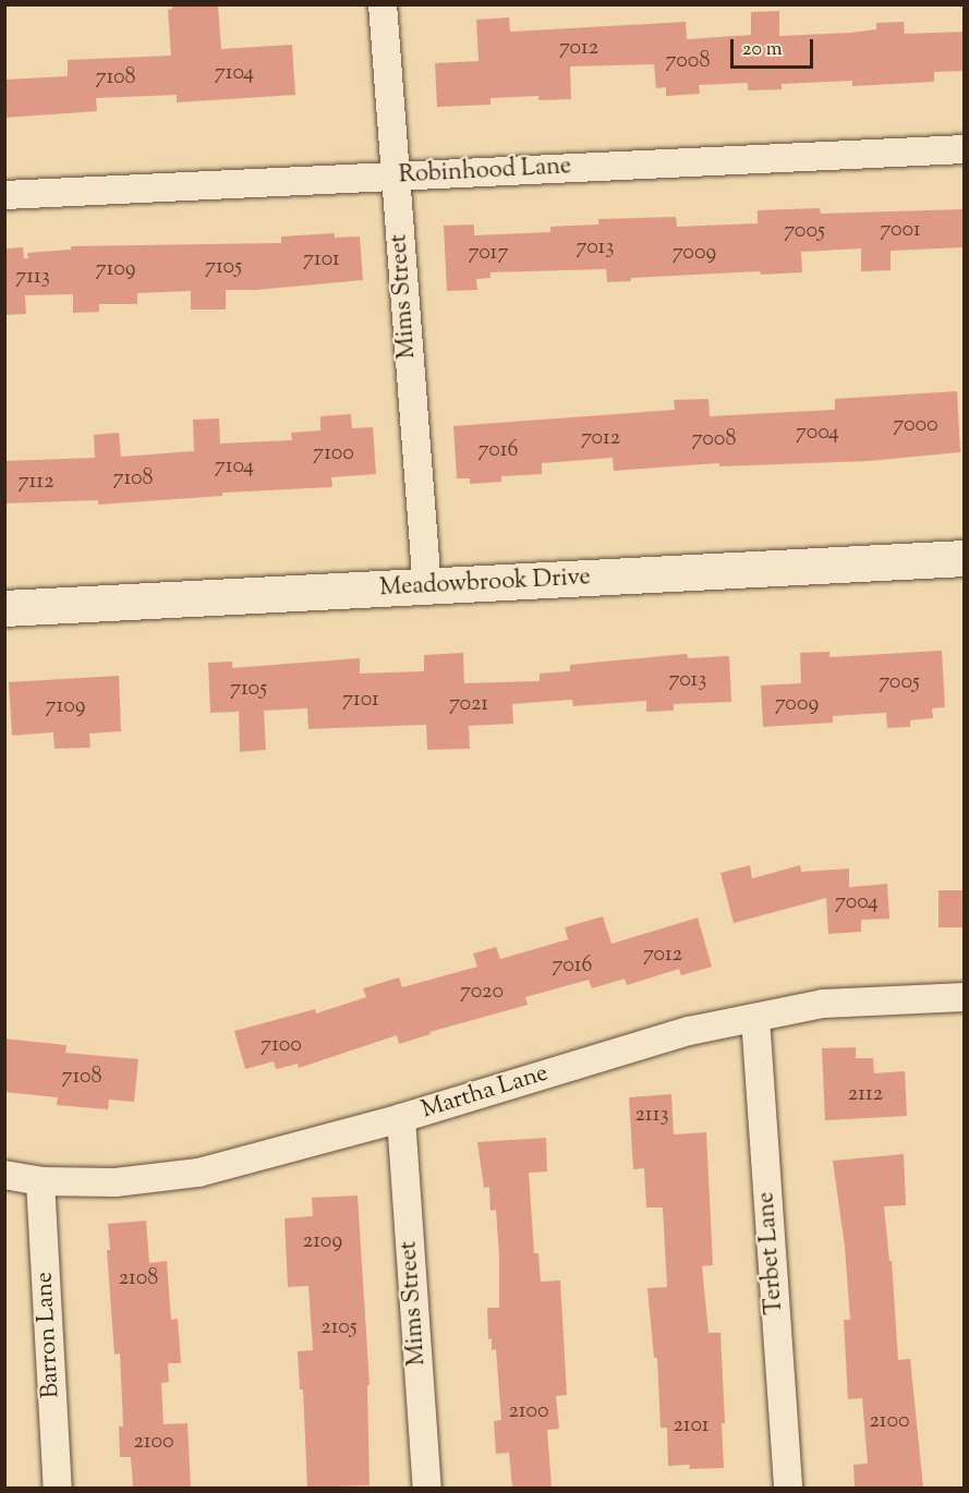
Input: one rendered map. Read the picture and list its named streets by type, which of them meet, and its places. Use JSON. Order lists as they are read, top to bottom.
{
  "streets": {
    "main road": ["Meadowbrook Drive"],
    "street": [
      "Robinhood Lane",
      "Mims Street",
      "Martha Lane",
      "Terbet Lane",
      "Barron Lane"
    ]
  },
  "crossings": [
    ["Robinhood Lane", "Mims Street"],
    ["Mims Street", "Meadowbrook Drive"],
    ["Mims Street", "Martha Lane"],
    ["Martha Lane", "Terbet Lane"],
    ["Martha Lane", "Barron Lane"]
  ],
  "house_numbers": [
    "7012",
    "7008",
    "7104",
    "7108",
    "7001",
    "7005",
    "7013",
    "7017",
    "7009",
    "7101",
    "7105",
    "7109",
    "7113",
    "7000",
    "7004",
    "7012",
    "7008",
    "7016",
    "7100",
    "7104",
    "7108",
    "7112",
    "7013",
    "7005",
    "7105",
    "7101",
    "7021",
    "7009",
    "7109",
    "7004",
    "7012",
    "7016",
    "7020",
    "7100",
    "7108",
    "2112",
    "2113",
    "2109",
    "2108",
    "2105",
    "2100",
    "2100",
    "2101",
    "2100"
  ],
  "scale_bar": "20 m"
}
